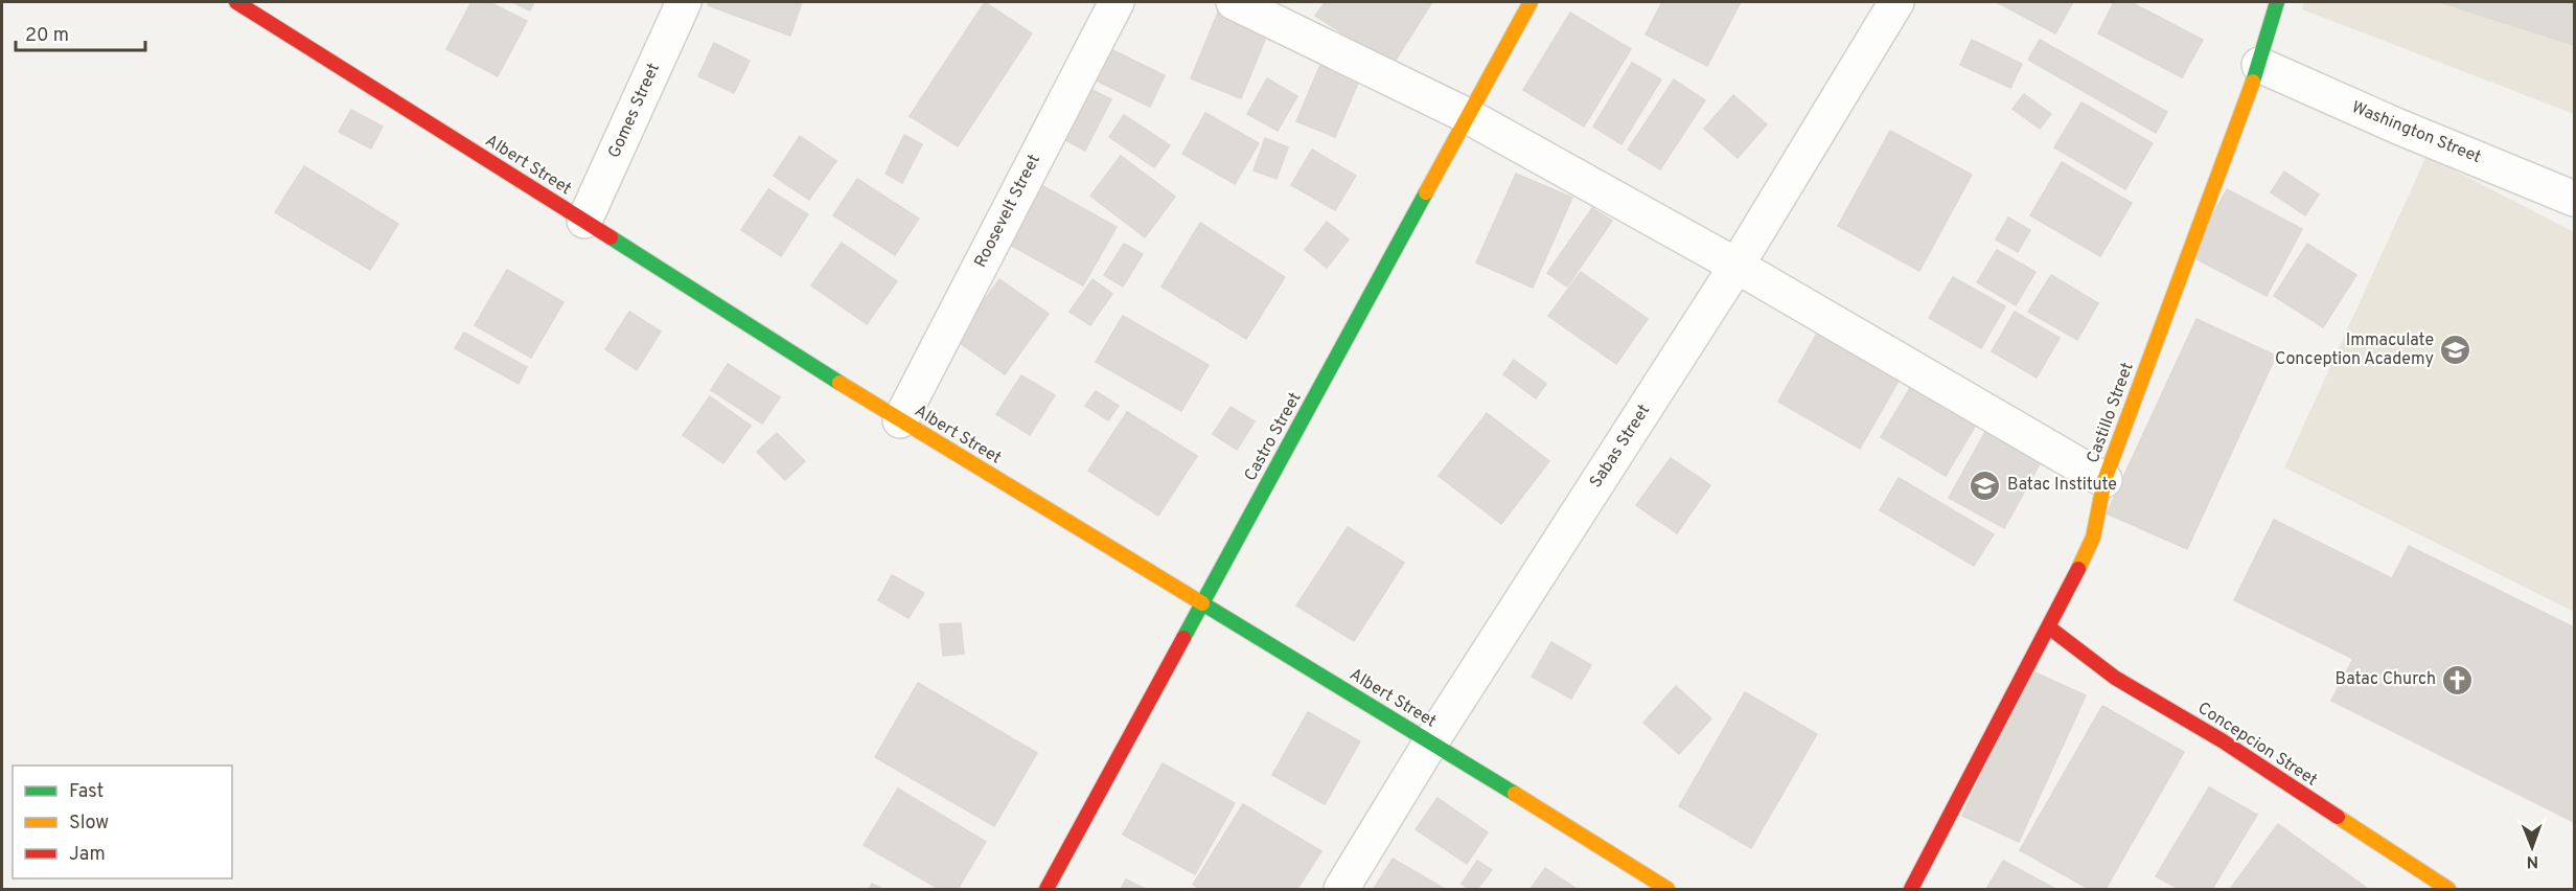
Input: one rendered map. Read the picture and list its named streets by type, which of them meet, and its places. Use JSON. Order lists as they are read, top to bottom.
{
  "streets": {
    "street": [
      "Gomes Street",
      "Washington Street",
      "Albert Street",
      "Roosevelt Street",
      "Castillo Street",
      "Castro Street",
      "Sabas Street",
      "Concepcion Street"
    ]
  },
  "crossings": [
    ["Gomes Street", "Albert Street"],
    ["Washington Street", "Castillo Street"],
    ["Albert Street", "Roosevelt Street"],
    ["Albert Street", "Castro Street"],
    ["Albert Street", "Sabas Street"],
    ["Castillo Street", "Concepcion Street"]
  ],
  "places": {
    "school or university": ["Immaculate Conception Academy", "Batac Institute"],
    "church": ["Batac Church"]
  },
  "legend": ["Fast", "Slow", "Jam"],
  "scale_bar": "20 m",
  "north": "bottom"
}
